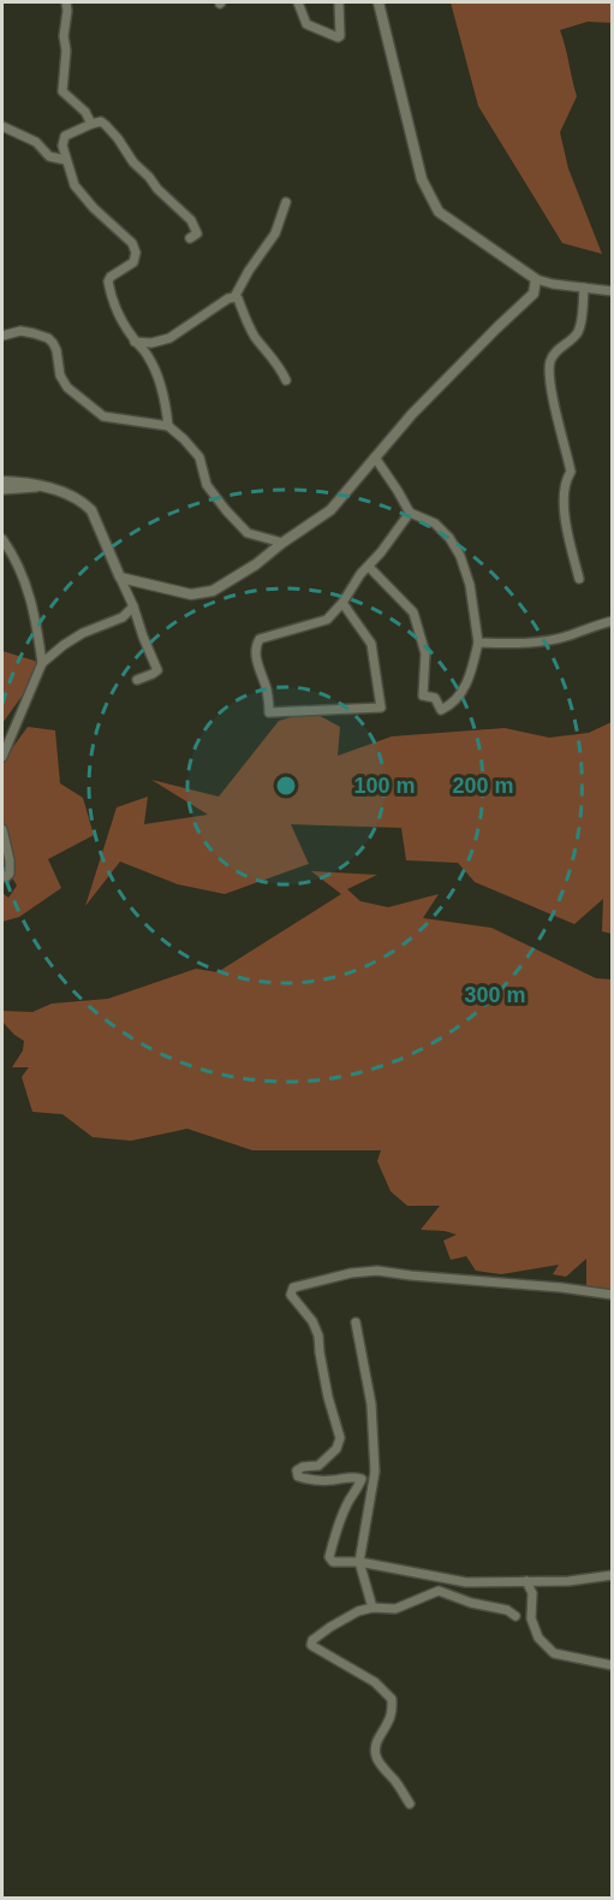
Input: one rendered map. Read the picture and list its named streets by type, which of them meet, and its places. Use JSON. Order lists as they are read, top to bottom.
{
  "rings": ["100 m", "200 m", "300 m"]
}
